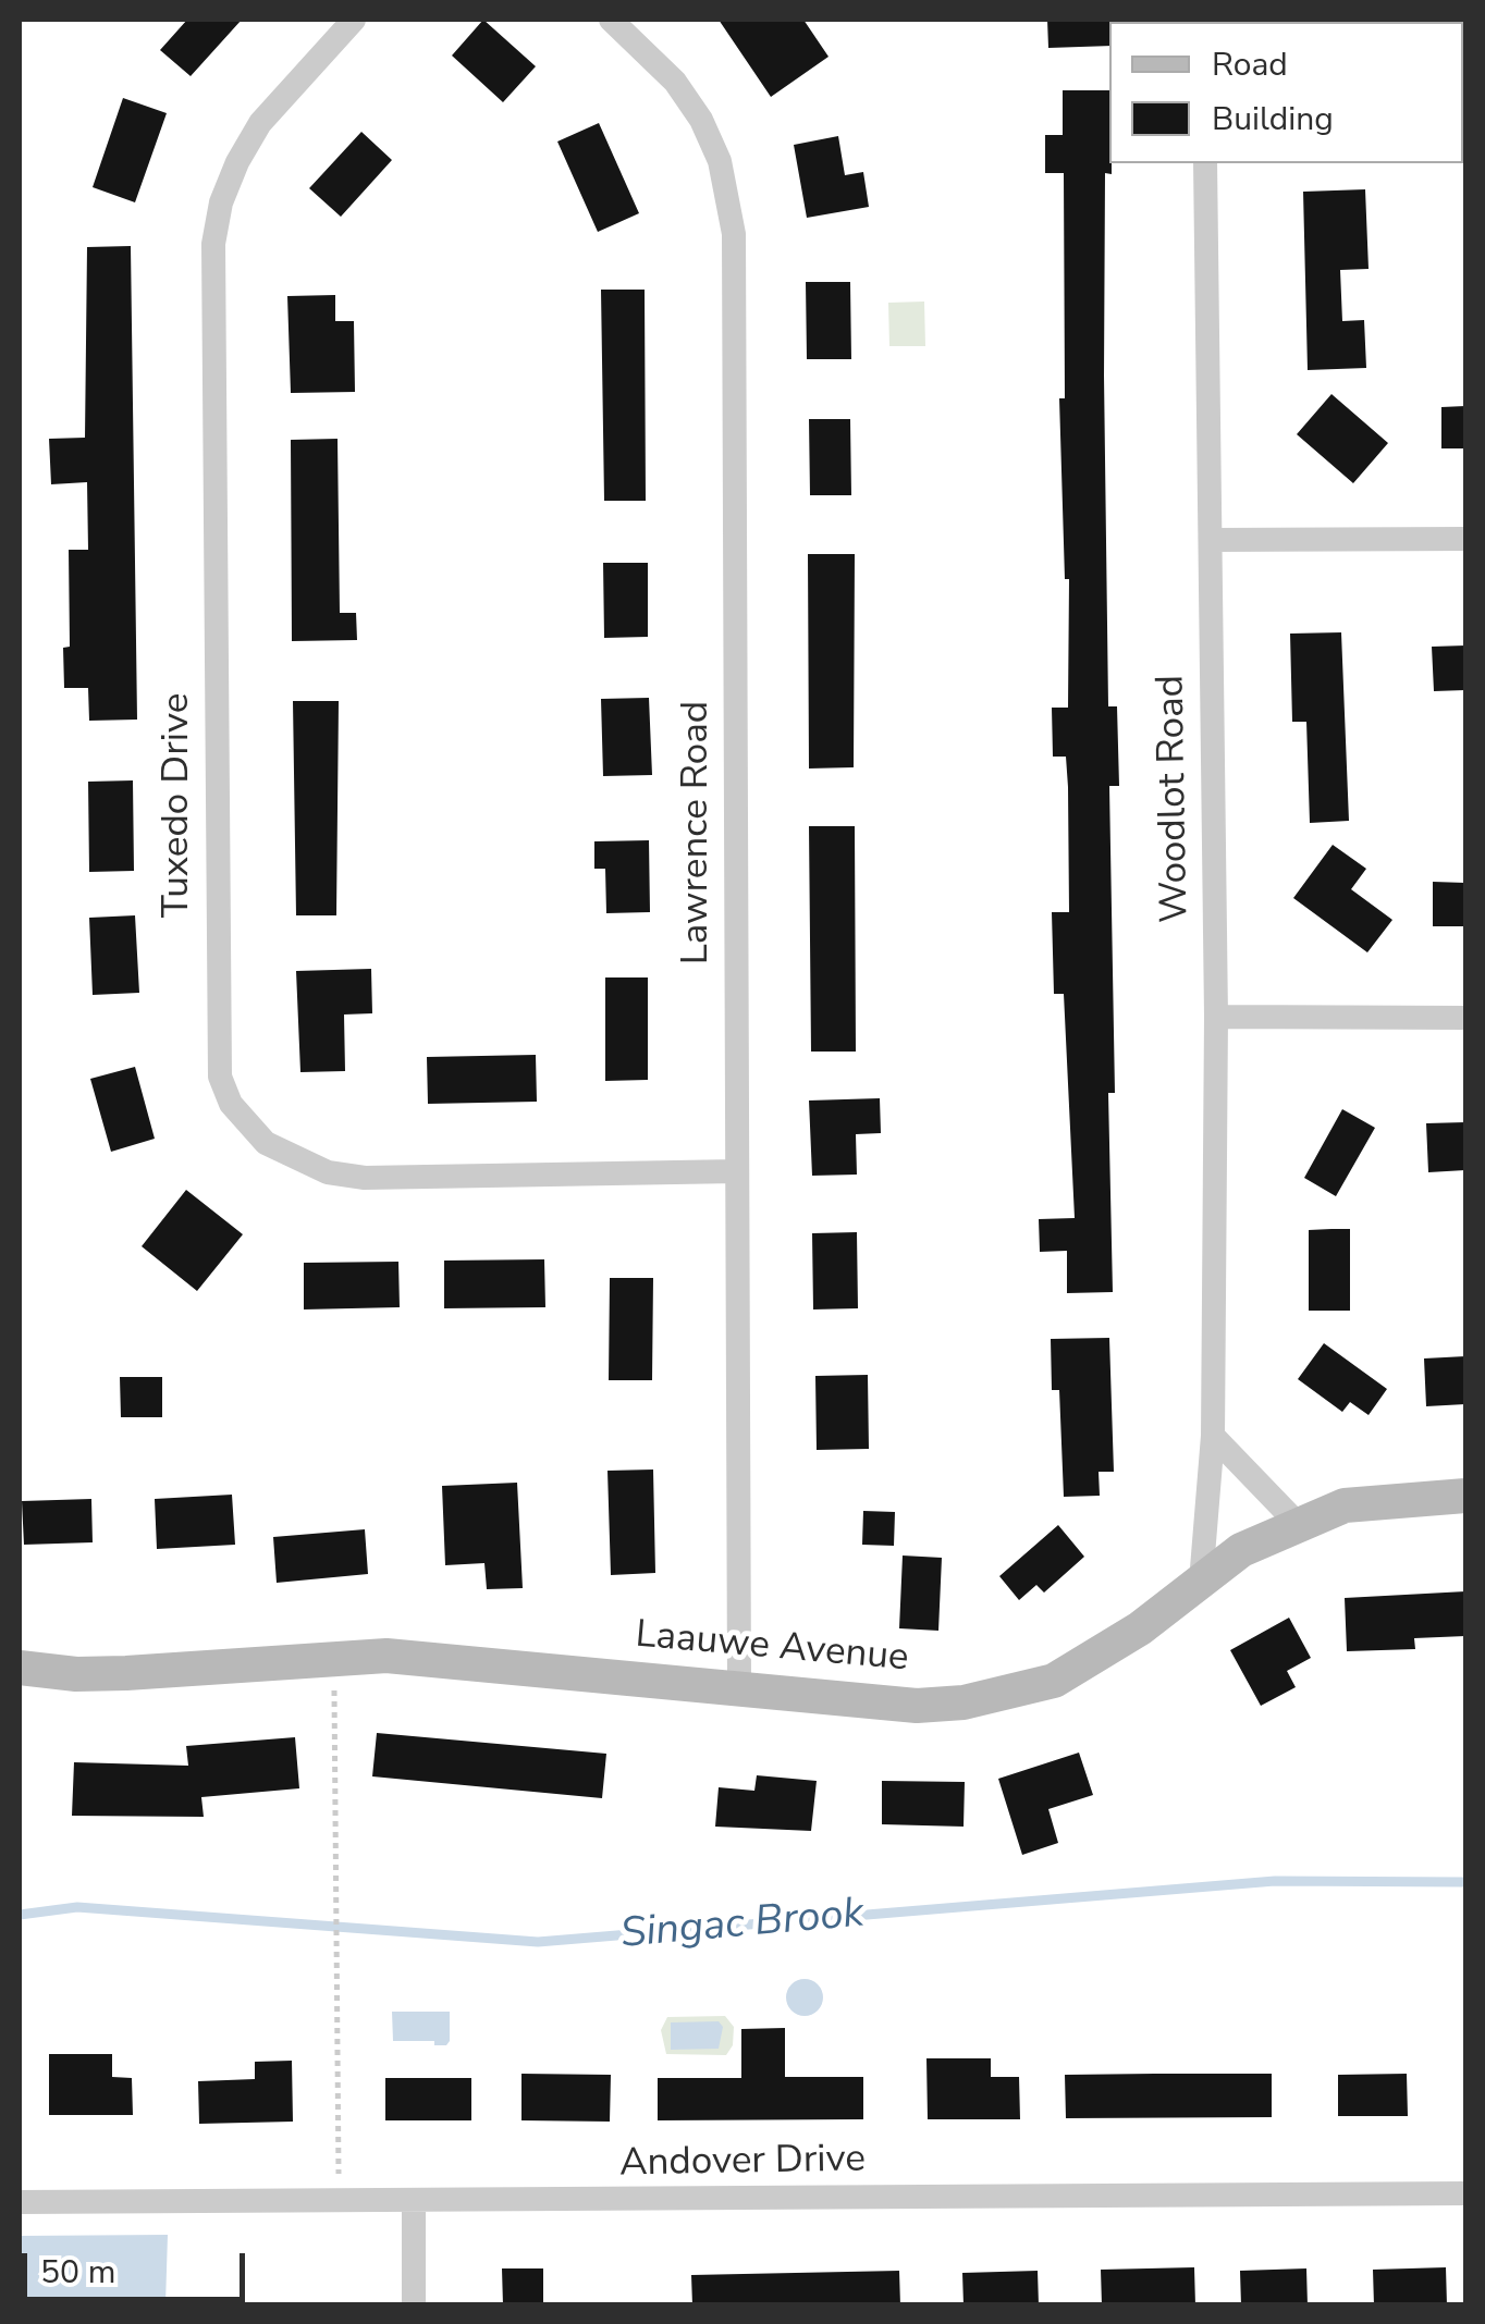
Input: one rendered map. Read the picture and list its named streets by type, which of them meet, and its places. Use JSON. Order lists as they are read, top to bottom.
{
  "streets": {
    "street": [
      "Woodlot Road",
      "Tuxedo Drive",
      "Lawrence Road",
      "Laauwe Avenue",
      "Andover Drive"
    ]
  },
  "crossings": [
    ["Woodlot Road", "Laauwe Avenue"],
    ["Tuxedo Drive", "Lawrence Road"],
    ["Lawrence Road", "Laauwe Avenue"]
  ],
  "water": ["Singac Brook"],
  "legend": ["Road", "Building"],
  "scale_bar": "50 m"
}
